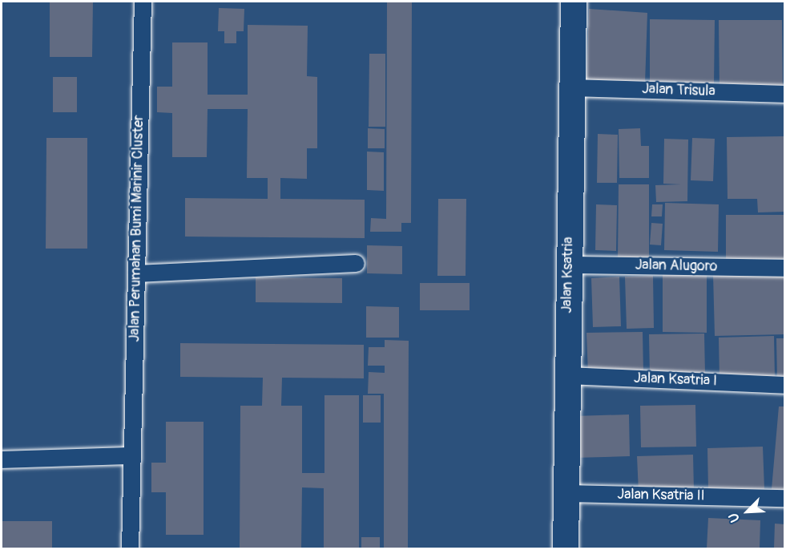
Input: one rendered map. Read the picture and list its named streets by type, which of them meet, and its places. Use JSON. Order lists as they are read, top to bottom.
{
  "streets": {
    "street": [
      "Jalan Trisula",
      "Jalan Perumahan Bumi Marinir Cluster",
      "Jalan Alugoro",
      "Jalan Ksatria",
      "Jalan Ksatria I",
      "Jalan Ksatria II"
    ]
  },
  "crossings": [
    ["Jalan Trisula", "Jalan Ksatria"],
    ["Jalan Alugoro", "Jalan Ksatria"],
    ["Jalan Ksatria", "Jalan Ksatria I"],
    ["Jalan Ksatria", "Jalan Ksatria II"]
  ],
  "north": "bottom left"
}
